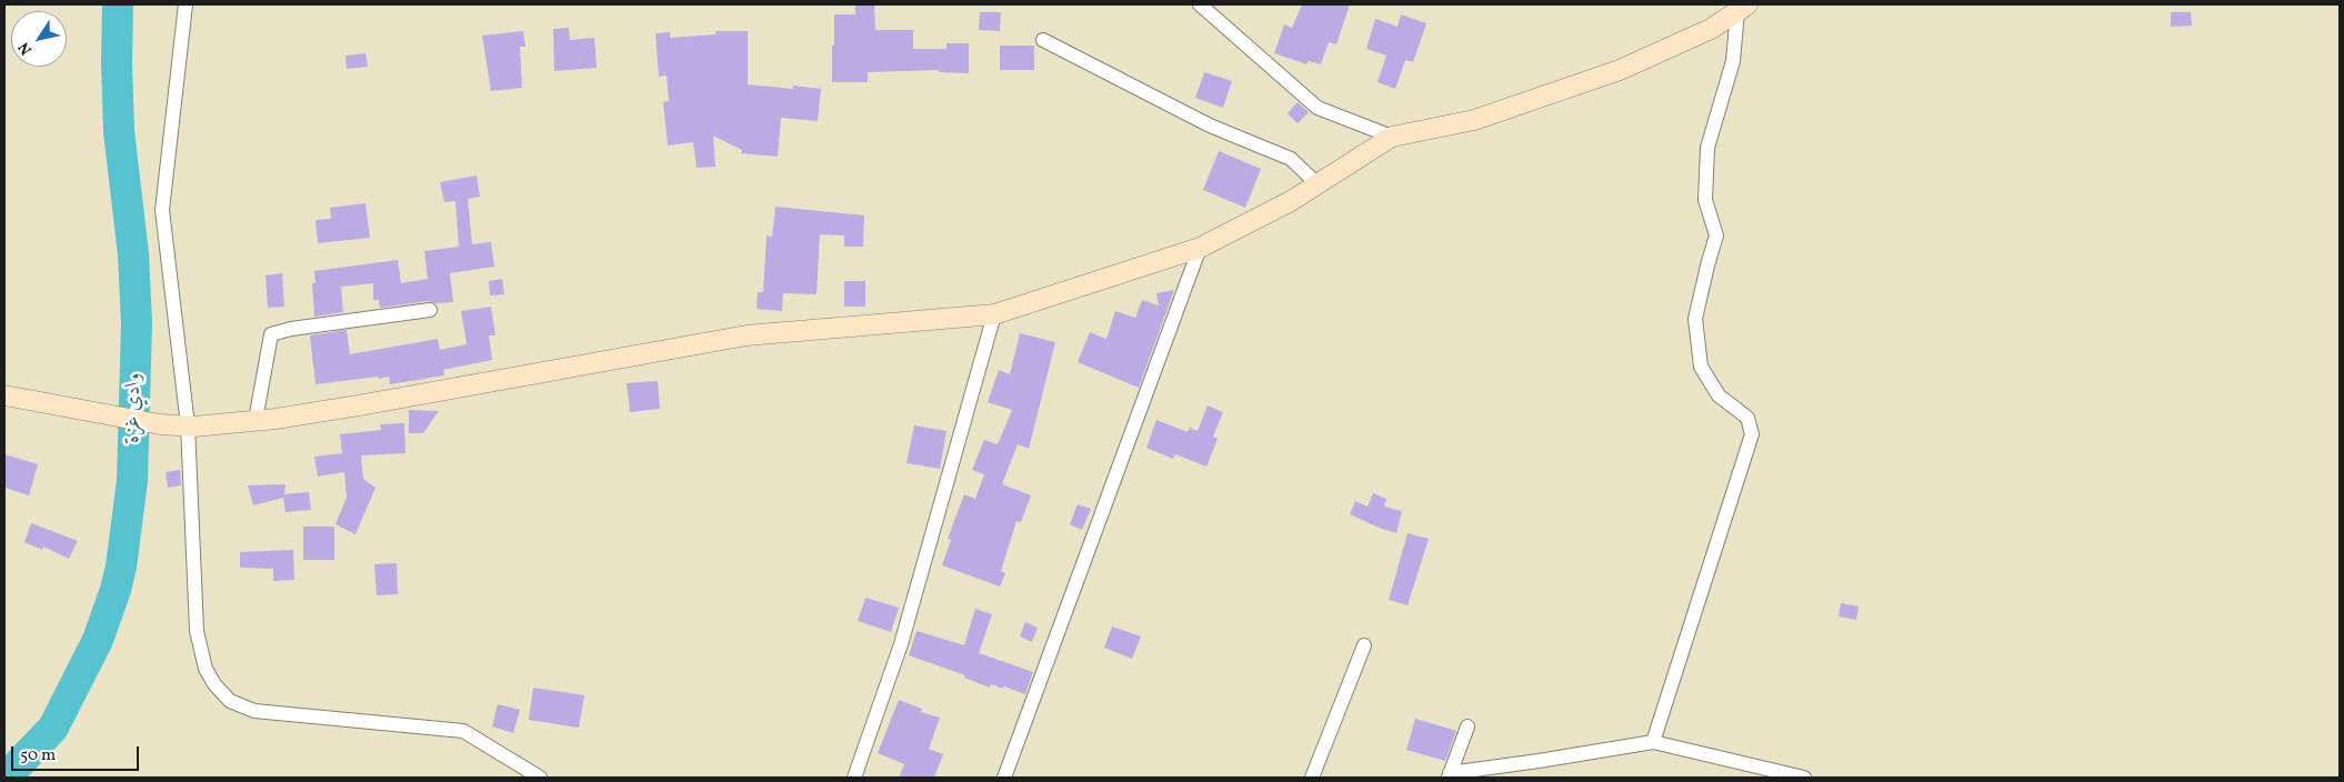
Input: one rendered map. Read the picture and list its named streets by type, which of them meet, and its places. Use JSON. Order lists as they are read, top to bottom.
{
  "water": ["وادي غزة"],
  "scale_bar": "50 m",
  "north": "bottom left"
}
